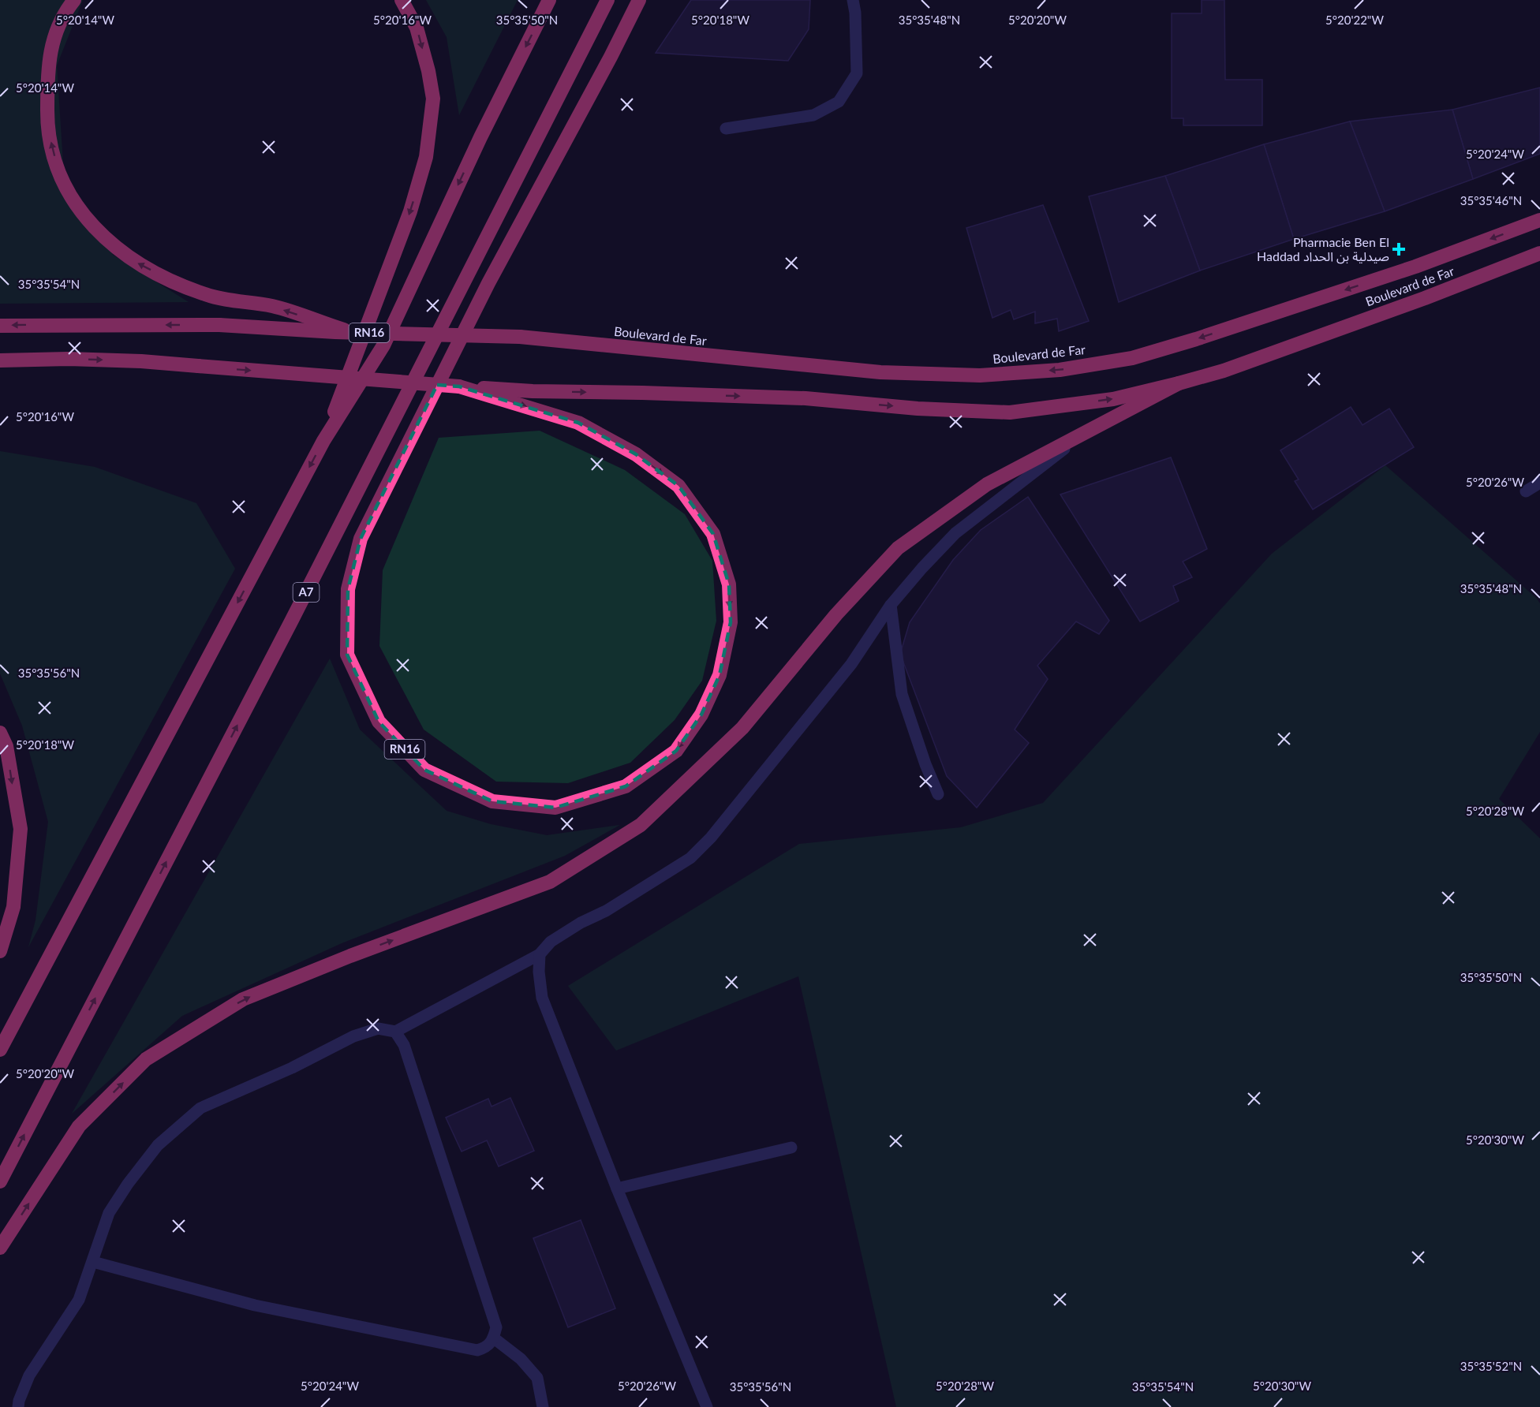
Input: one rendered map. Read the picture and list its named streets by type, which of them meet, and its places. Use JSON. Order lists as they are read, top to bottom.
{
  "streets": {
    "highway": ["Boulevard de Far", "RN16", "A7"]
  },
  "crossings": [
    ["Boulevard de Far", "RN16"]
  ],
  "places": {
    "health": ["Pharmacie Ben El Haddad صيدلية بن الحداد"]
  },
  "coordinates": [
    "35°35'50\"N",
    "35°35'48\"N",
    "5°20'20\"W",
    "5°20'14\"W",
    "5°20'16\"W",
    "5°20'18\"W",
    "5°20'22\"W",
    "5°20'24\"W",
    "35°35'46\"N",
    "35°35'54\"N",
    "5°20'26\"W",
    "35°35'56\"N",
    "5°20'28\"W",
    "5°20'30\"W",
    "35°35'52\"N"
  ]
}
